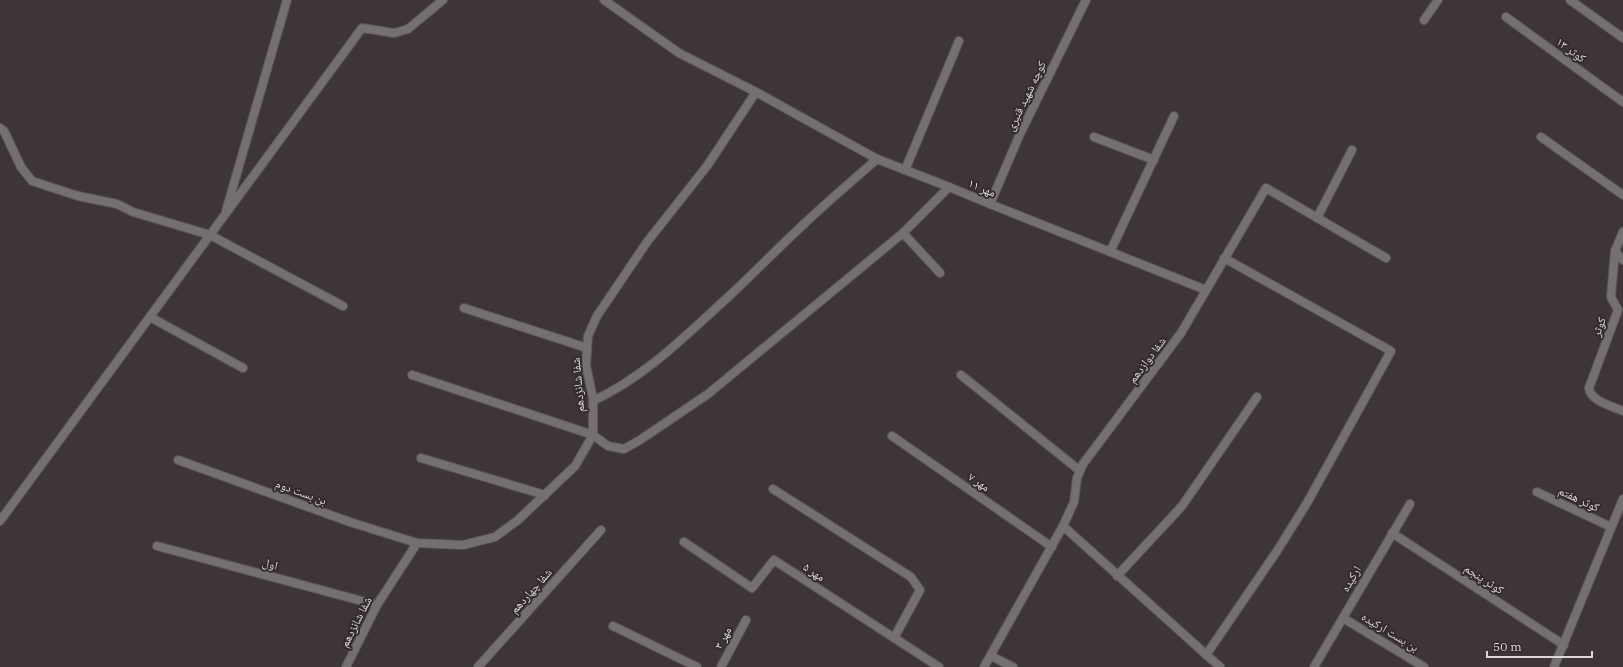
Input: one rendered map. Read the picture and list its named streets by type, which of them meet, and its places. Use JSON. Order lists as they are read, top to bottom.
{
  "streets": {
    "street": [
      "کوثر ۱۳",
      "کوچه شهید قنبری",
      "مهر ۱۱",
      "کوثر",
      "شفا دوازدهم",
      "شفا شانزدهم",
      "مهر ۷",
      "بن بست دوم",
      "کوثر هفتم",
      "اول",
      "مهر ۵",
      "ارکیده",
      "کوثر پنجم",
      "شفا چهاردهم",
      "بن بست ارکیده",
      "مهر ۳"
    ]
  },
  "crossings": [
    ["کوچه شهید قنبری", "مهر ۱۱"],
    ["مهر ۱۱", "شفا دوازدهم"],
    ["مهر ۱۱", "شفا شانزدهم"],
    ["شفا دوازدهم", "مهر ۷"],
    ["شفا شانزدهم", "بن بست دوم"],
    ["شفا شانزدهم", "اول"],
    ["ارکیده", "کوثر پنجم"],
    ["ارکیده", "بن بست ارکیده"]
  ],
  "scale_bar": "50 m"
}
